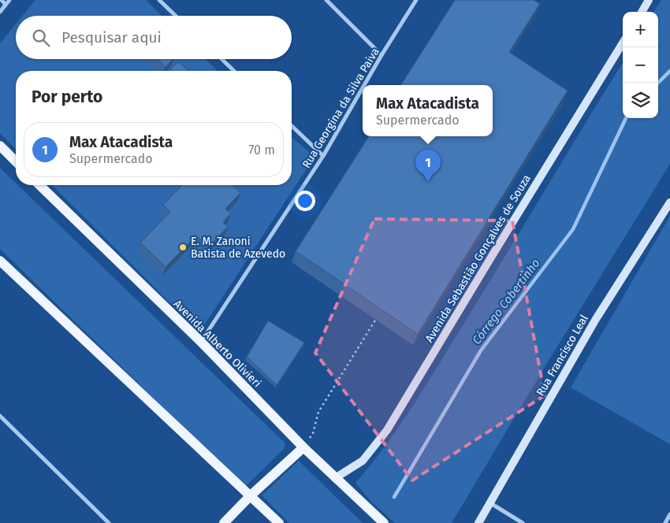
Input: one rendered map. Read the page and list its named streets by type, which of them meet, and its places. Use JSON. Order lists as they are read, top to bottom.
{
  "streets": {
    "main road": ["Avenida Sebastião Gonçalves de Souza", "Avenida Alberto Olivieri", "Rua Francisco Leal"],
    "street": ["Rua Georgina da Silva Paiva"]
  },
  "crossings": [
    ["Rua Georgina da Silva Paiva", "Avenida Alberto Olivieri"],
    ["Avenida Sebastião Gonçalves de Souza", "Avenida Alberto Olivieri"]
  ],
  "water": ["Córrego Cobertinho"],
  "places": ["E. M. Zanoni Batista de Azevedo"],
  "page": {
    "map_buttons": ["+", "−"],
    "search": "Pesquisar aqui",
    "heading": "Por perto",
    "popup": ["Max Atacadista", "Supermercado"],
    "list": [
      {
        "mark": "1",
        "name": "Max Atacadista",
        "note": "Supermercado",
        "value": "70 m"
      }
    ],
    "pins": "1"
  }
}
